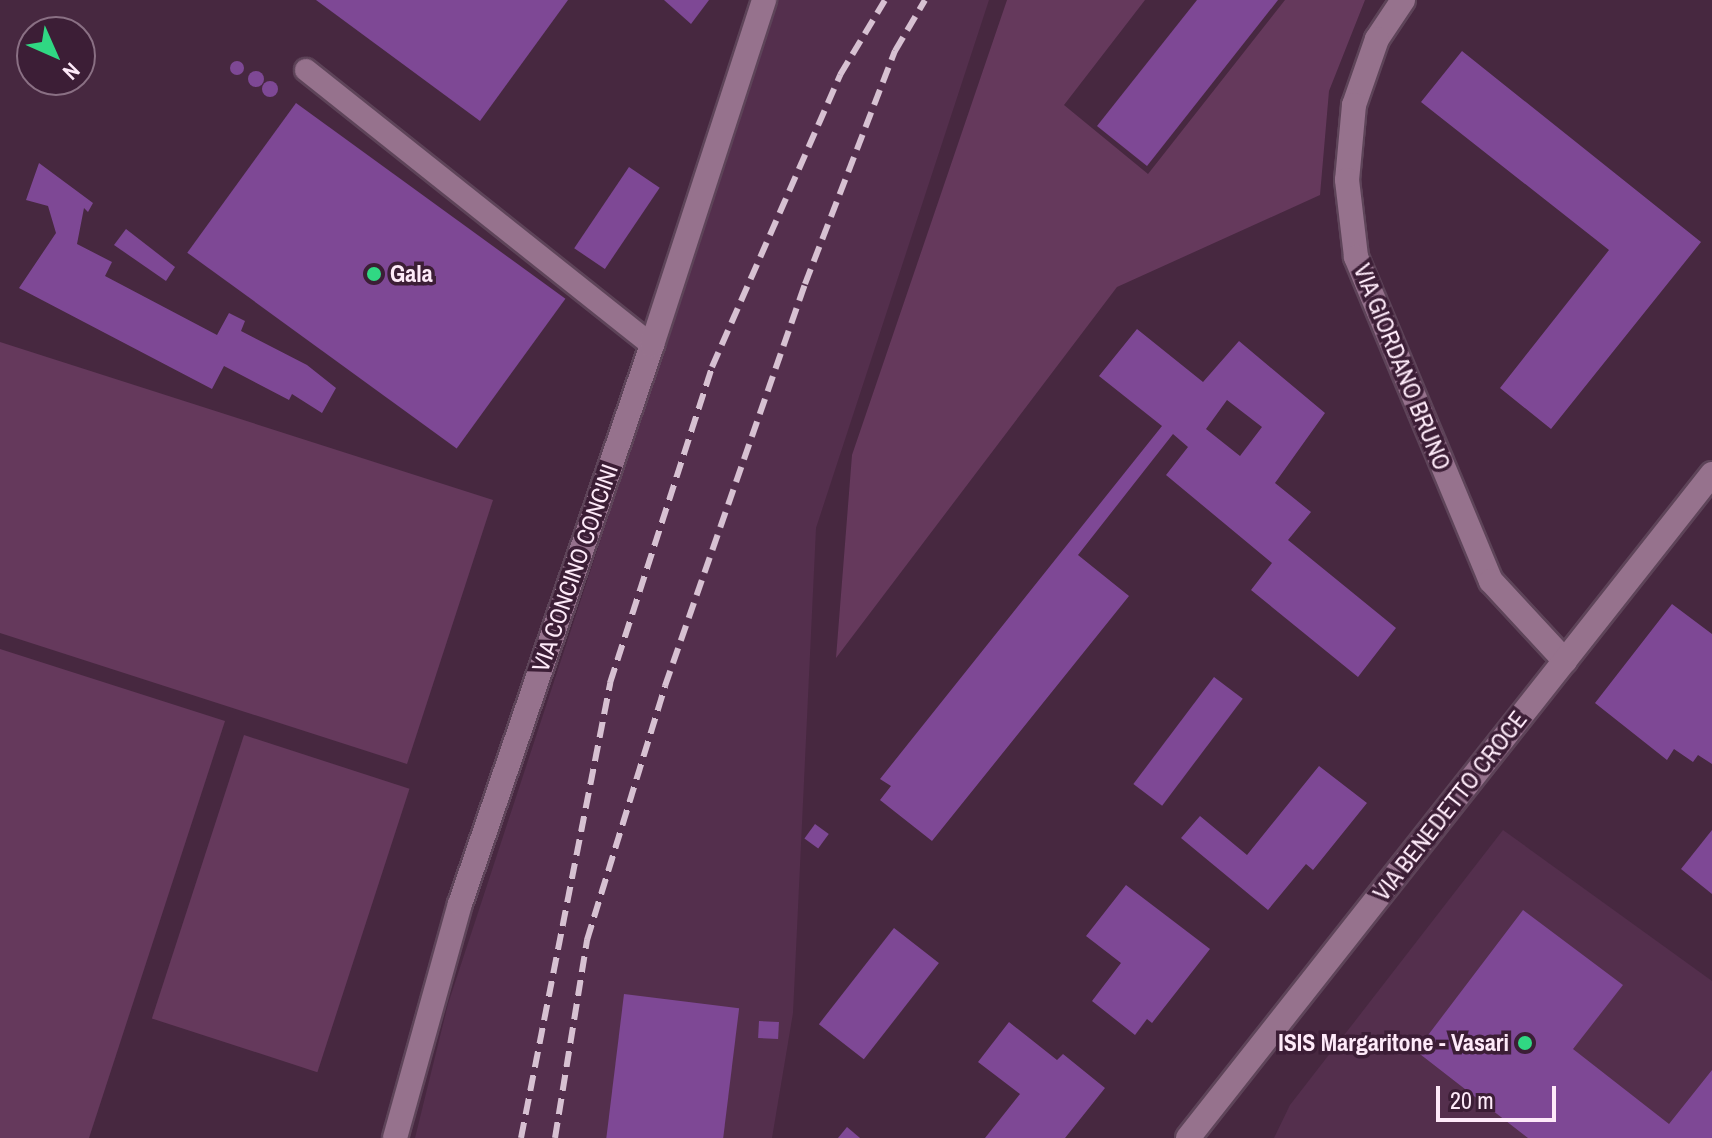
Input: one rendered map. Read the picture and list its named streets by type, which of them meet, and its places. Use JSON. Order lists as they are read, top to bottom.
{
  "streets": {
    "street": ["VIA GIORDANO BRUNO", "VIA CONCINO CONCINI", "VIA BENEDETTO CROCE"]
  },
  "crossings": [
    ["VIA GIORDANO BRUNO", "VIA BENEDETTO CROCE"]
  ],
  "places": ["Gala", "ISIS Margaritone - Vasari"],
  "scale_bar": "20 m",
  "north": "bottom right"
}
